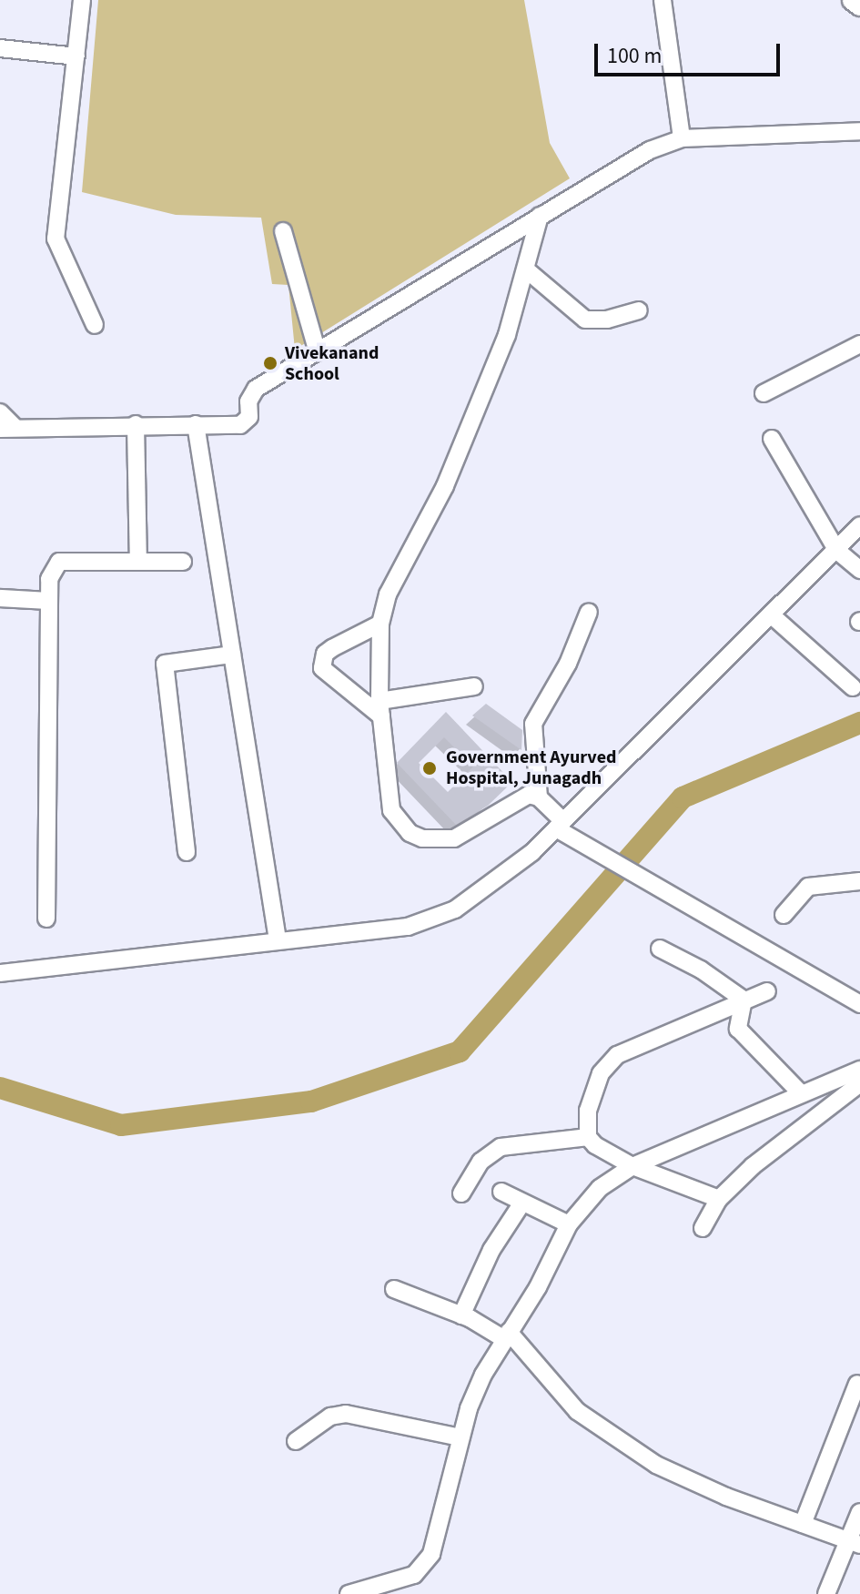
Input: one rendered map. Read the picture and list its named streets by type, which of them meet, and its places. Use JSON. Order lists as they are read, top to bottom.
{
  "places": ["Vivekanand School", "Government Ayurved Hospital, Junagadh"],
  "scale_bar": "100 m"
}
